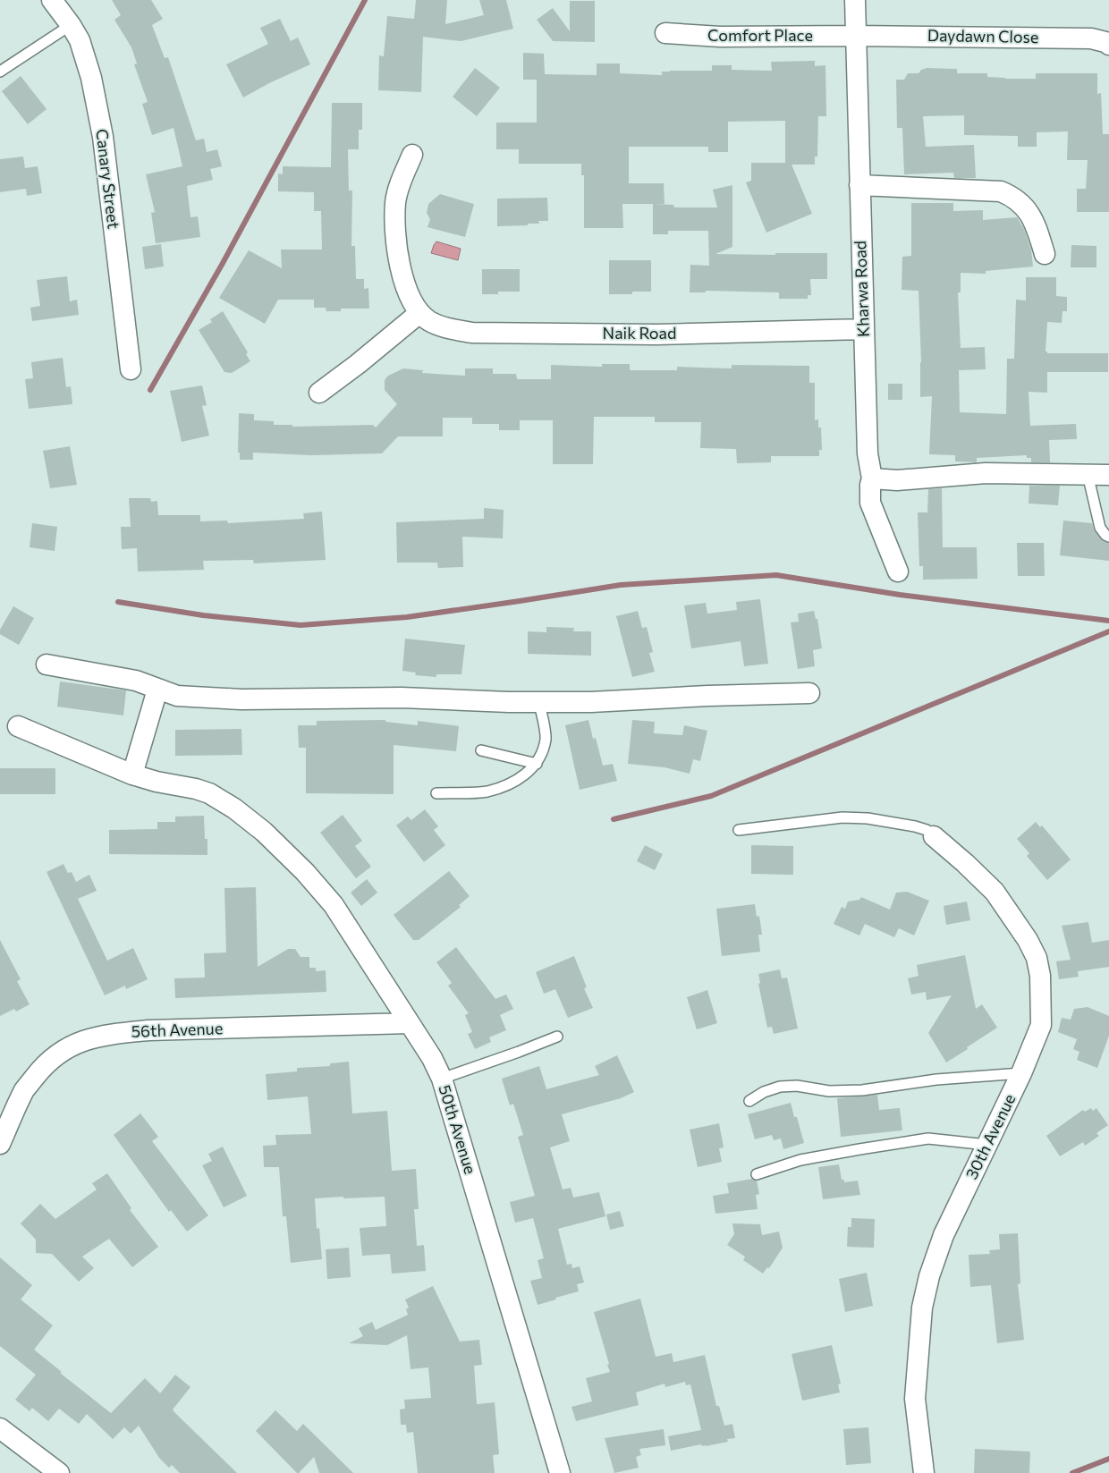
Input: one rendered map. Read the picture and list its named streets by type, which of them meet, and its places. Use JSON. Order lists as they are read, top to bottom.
{
  "streets": {
    "street": [
      "Comfort Place",
      "Daydawn Close",
      "Canary Street",
      "Kharwa Road",
      "Naik Road",
      "56th Avenue",
      "50th Avenue",
      "30th Avenue"
    ]
  },
  "crossings": [
    ["Comfort Place", "Daydawn Close"],
    ["Comfort Place", "Kharwa Road"],
    ["Daydawn Close", "Kharwa Road"],
    ["Kharwa Road", "Naik Road"],
    ["56th Avenue", "50th Avenue"]
  ]
}
